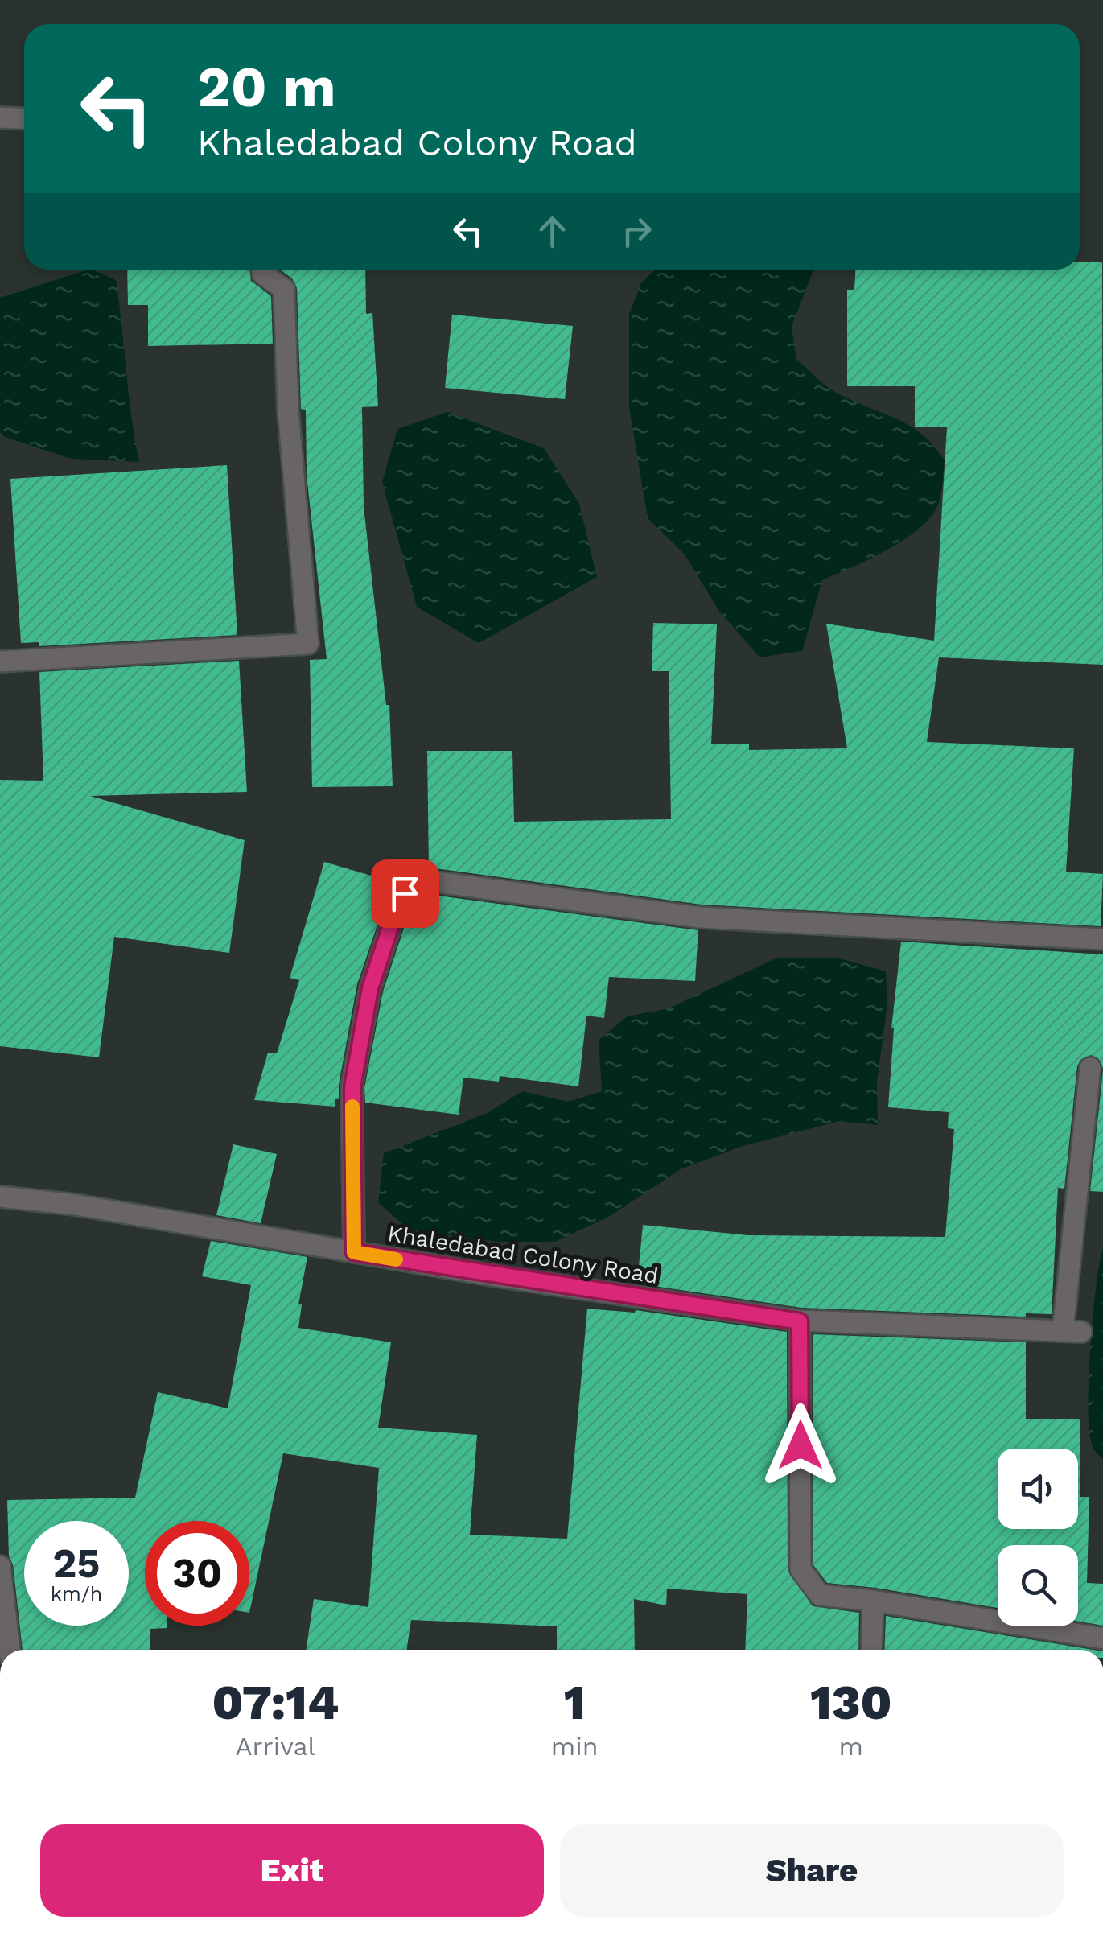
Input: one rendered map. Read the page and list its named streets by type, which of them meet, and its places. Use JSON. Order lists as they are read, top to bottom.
{
  "streets": {
    "street": ["Khaledabad Colony Road"]
  },
  "page": {
    "turn": ["20 m", "Khaledabad Colony Road"],
    "speed": "25 km/h",
    "limit": "30",
    "eta": [
      "07:14",
      "Arrival",
      "1",
      "min",
      "130",
      "m"
    ],
    "buttons": ["Exit", "Share"]
  }
}
